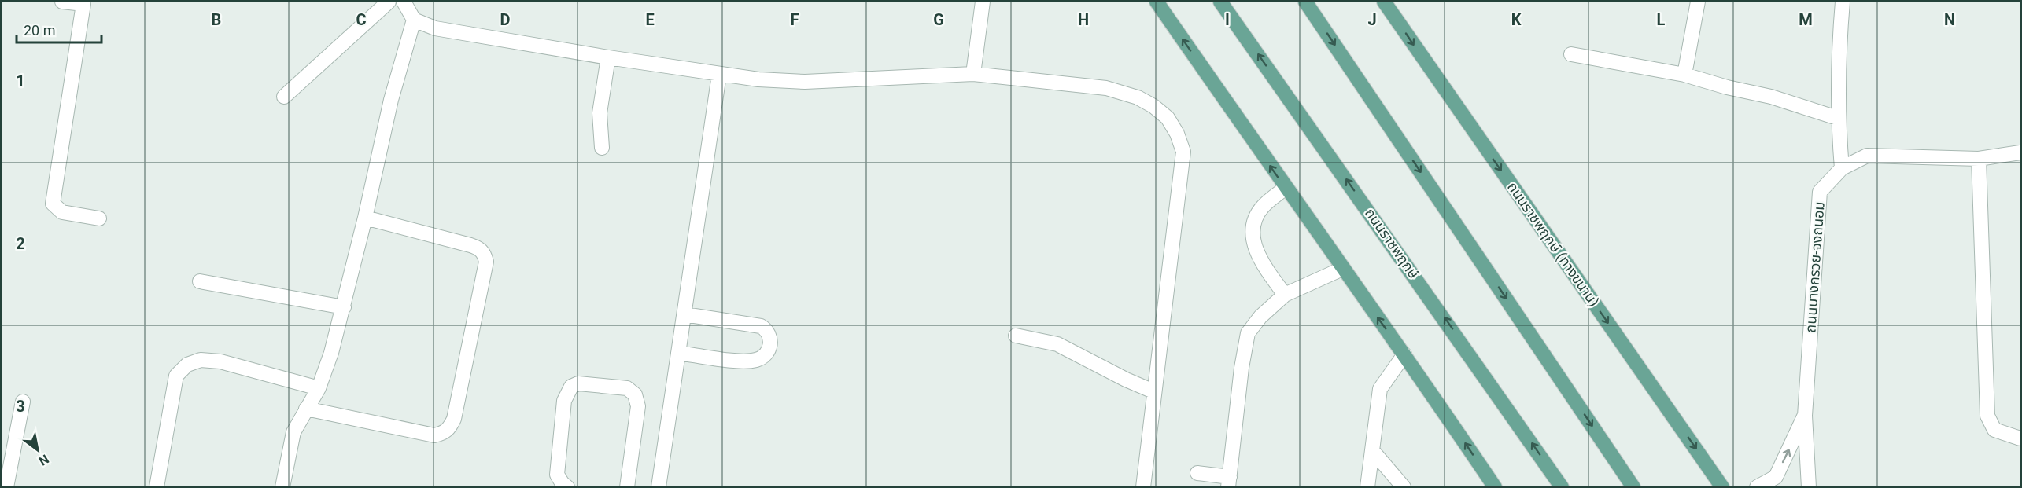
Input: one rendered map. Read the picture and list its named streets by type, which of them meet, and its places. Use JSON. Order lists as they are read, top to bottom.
{
  "streets": {
    "main road": ["ถนนราชพฤกษ์", "ถนนราชพฤกษ์ (ทางขนาน)"],
    "street": ["ถนนบางกรวย-จงถนอม"]
  },
  "scale_bar": "20 m",
  "north": "bottom right",
  "grid": {
    "columns": [
      "B",
      "C",
      "D",
      "E",
      "F",
      "G",
      "H",
      "I",
      "J",
      "K",
      "L",
      "M",
      "N"
    ],
    "rows": ["1", "2", "3"]
  }
}
